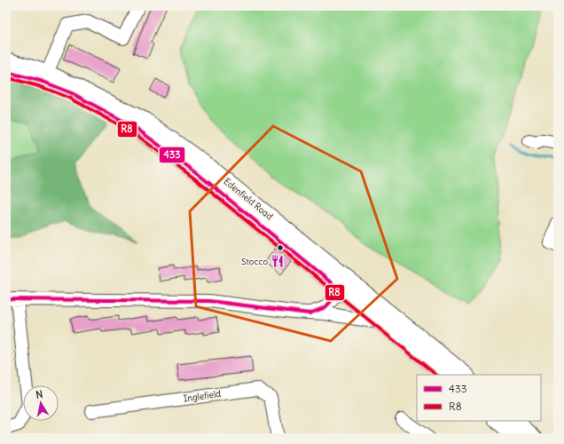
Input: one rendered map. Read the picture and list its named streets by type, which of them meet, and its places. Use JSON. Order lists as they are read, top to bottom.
{
  "streets": {
    "main road": ["Edenfield Road"],
    "street": ["Inglefield"]
  },
  "places": {
    "restaurant": ["Stocco"]
  },
  "lines": ["transit line 433", "transit line R8"],
  "legend": ["433", "R8"],
  "north": "top"
}
